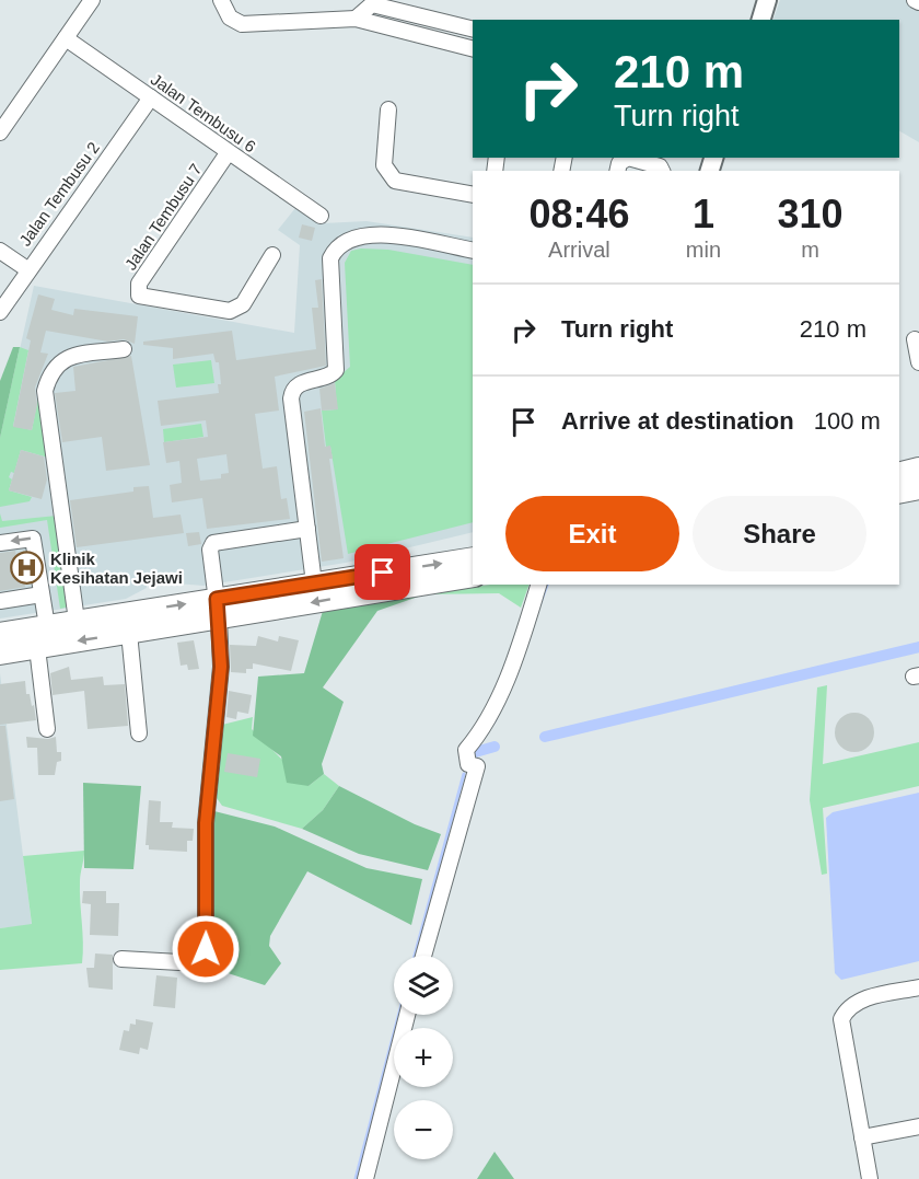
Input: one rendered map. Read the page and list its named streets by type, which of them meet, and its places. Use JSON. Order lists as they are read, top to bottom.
{
  "streets": {
    "street": ["Jalan Tembusu 6", "Jalan Tembusu 2", "Jalan Tembusu 7"]
  },
  "crossings": [
    ["Jalan Tembusu 6", "Jalan Tembusu 2"],
    ["Jalan Tembusu 6", "Jalan Tembusu 7"]
  ],
  "places": {
    "hospital": ["Klinik Kesihatan Jejawi"]
  },
  "page": {
    "turn": ["210 m", "Turn right"],
    "eta": [
      "08:46",
      "Arrival",
      "1",
      "min",
      "310",
      "m"
    ],
    "list": [
      {
        "name": "Turn right",
        "value": "210 m"
      },
      {
        "name": "Arrive at destination",
        "value": "100 m"
      }
    ],
    "buttons": ["Exit", "Share"],
    "map_buttons": ["+", "−"]
  }
}
